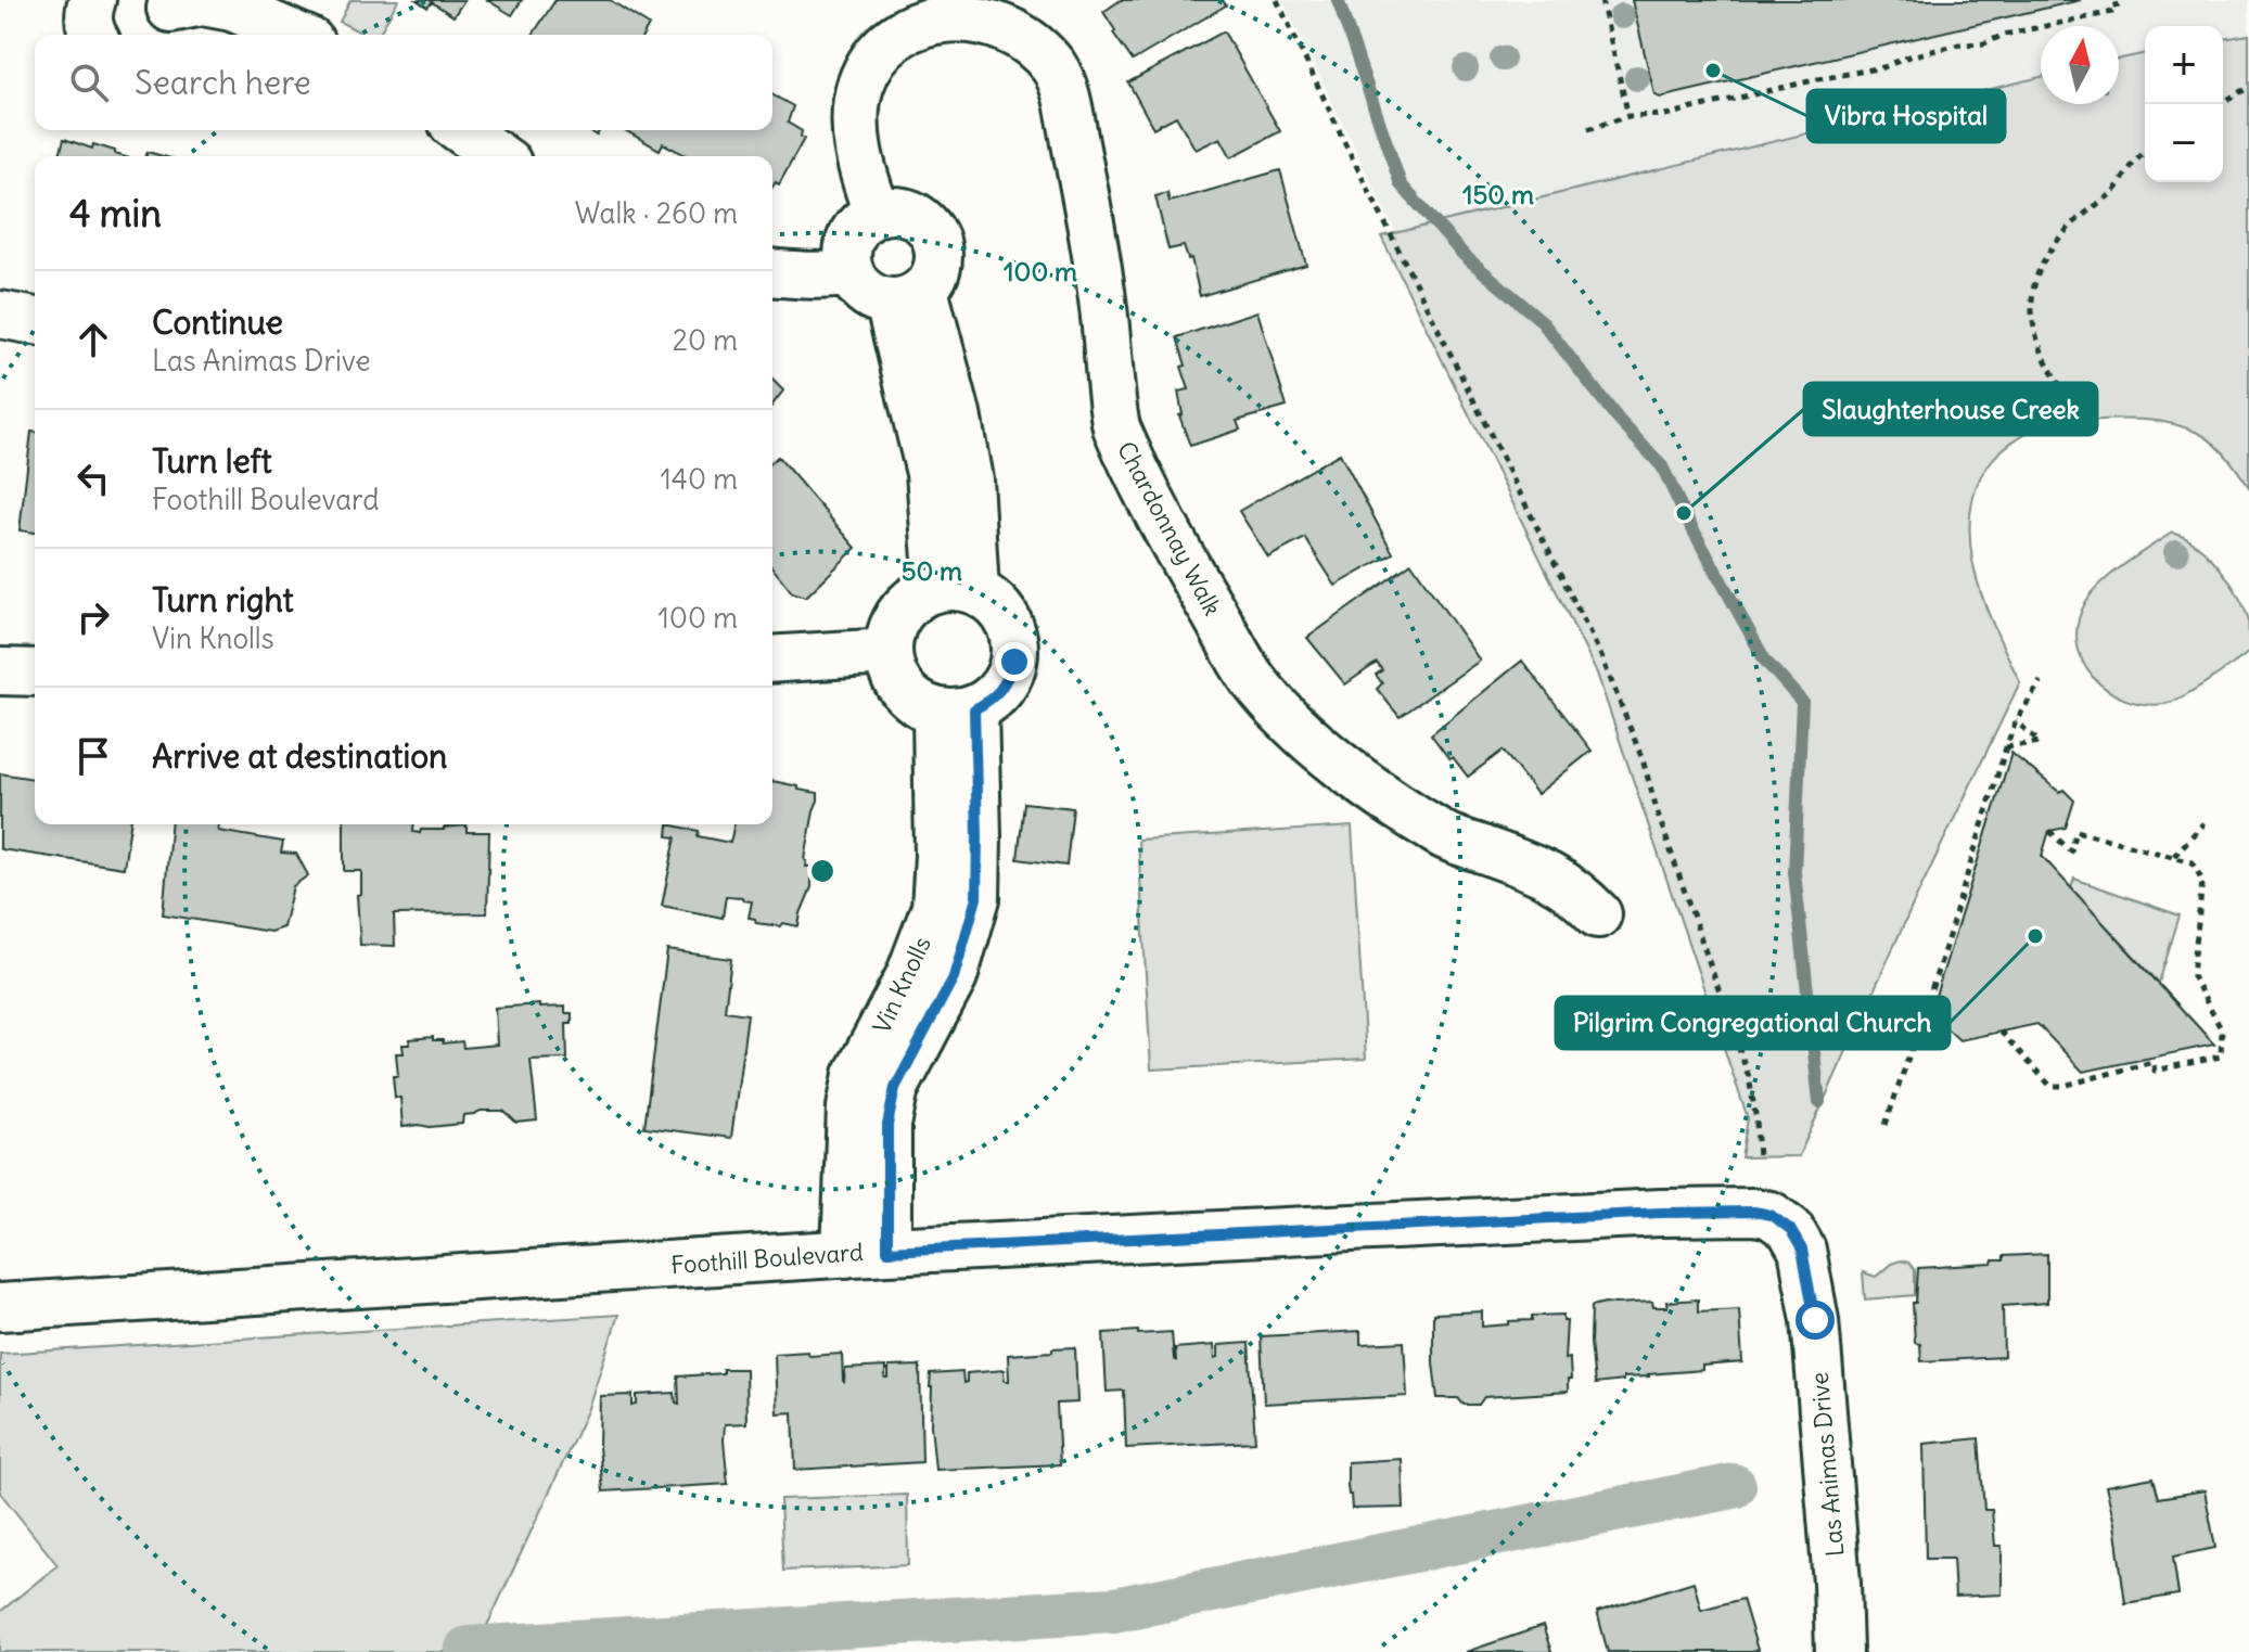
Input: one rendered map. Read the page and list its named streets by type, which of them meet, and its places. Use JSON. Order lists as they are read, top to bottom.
{
  "streets": {
    "street": [
      "Chardonnay Walk",
      "Vin Knolls",
      "Foothill Boulevard",
      "Las Animas Drive"
    ]
  },
  "crossings": [
    ["Vin Knolls", "Foothill Boulevard"],
    ["Foothill Boulevard", "Las Animas Drive"]
  ],
  "places": ["Vibra Hospital", "Slaughterhouse Creek", "Pilgrim Congregational Church"],
  "north": "top",
  "page": {
    "map_buttons": ["+", "−"],
    "search": "Search here",
    "heading": ["4 min", "Walk · 260 m"],
    "list": [
      ["Continue", "Las Animas Drive", "20 m"],
      ["Turn left", "Foothill Boulevard", "140 m"],
      ["Turn right", "Vin Knolls", "100 m"],
      "Arrive at destination"
    ]
  },
  "rings": ["150 m", "100 m", "50 m"]
}
